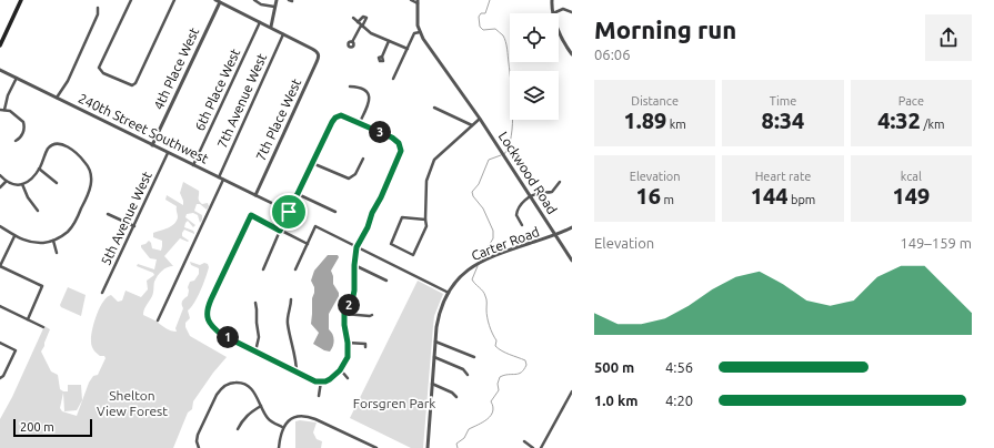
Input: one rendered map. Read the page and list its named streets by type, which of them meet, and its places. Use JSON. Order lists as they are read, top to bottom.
{
  "streets": {
    "street": [
      "4th Place West",
      "6th Place West",
      "7th Avenue West",
      "7th Place West",
      "240th Street Southwest",
      "Lockwood Road",
      "5th Avenue West",
      "Carter Road"
    ]
  },
  "crossings": [
    ["4th Place West", "240th Street Southwest"],
    ["6th Place West", "240th Street Southwest"],
    ["7th Avenue West", "7th Place West"],
    ["7th Avenue West", "240th Street Southwest"],
    ["7th Place West", "240th Street Southwest"],
    ["240th Street Southwest", "5th Avenue West"],
    ["Lockwood Road", "Carter Road"]
  ],
  "parks": ["Shelton View Forest", "Forsgren Park"],
  "scale_bar": "200 m",
  "page": {
    "heading": ["Morning run", "06:06"],
    "stats": [
      ["Distance", "1.89 km"],
      ["Time", "8:34"],
      ["Pace", "4:32 /km"],
      ["Elevation", "16 m"],
      ["Heart rate", "144 bpm"],
      ["kcal", "149"]
    ],
    "pins": ["3", "2", "1"],
    "chart": ["Elevation", "149–159 m"],
    "list": [
      {
        "name": "500 m",
        "note": "4:56"
      },
      {
        "name": "1.0 km",
        "note": "4:20"
      }
    ],
    "scale": "200 m"
  }
}
